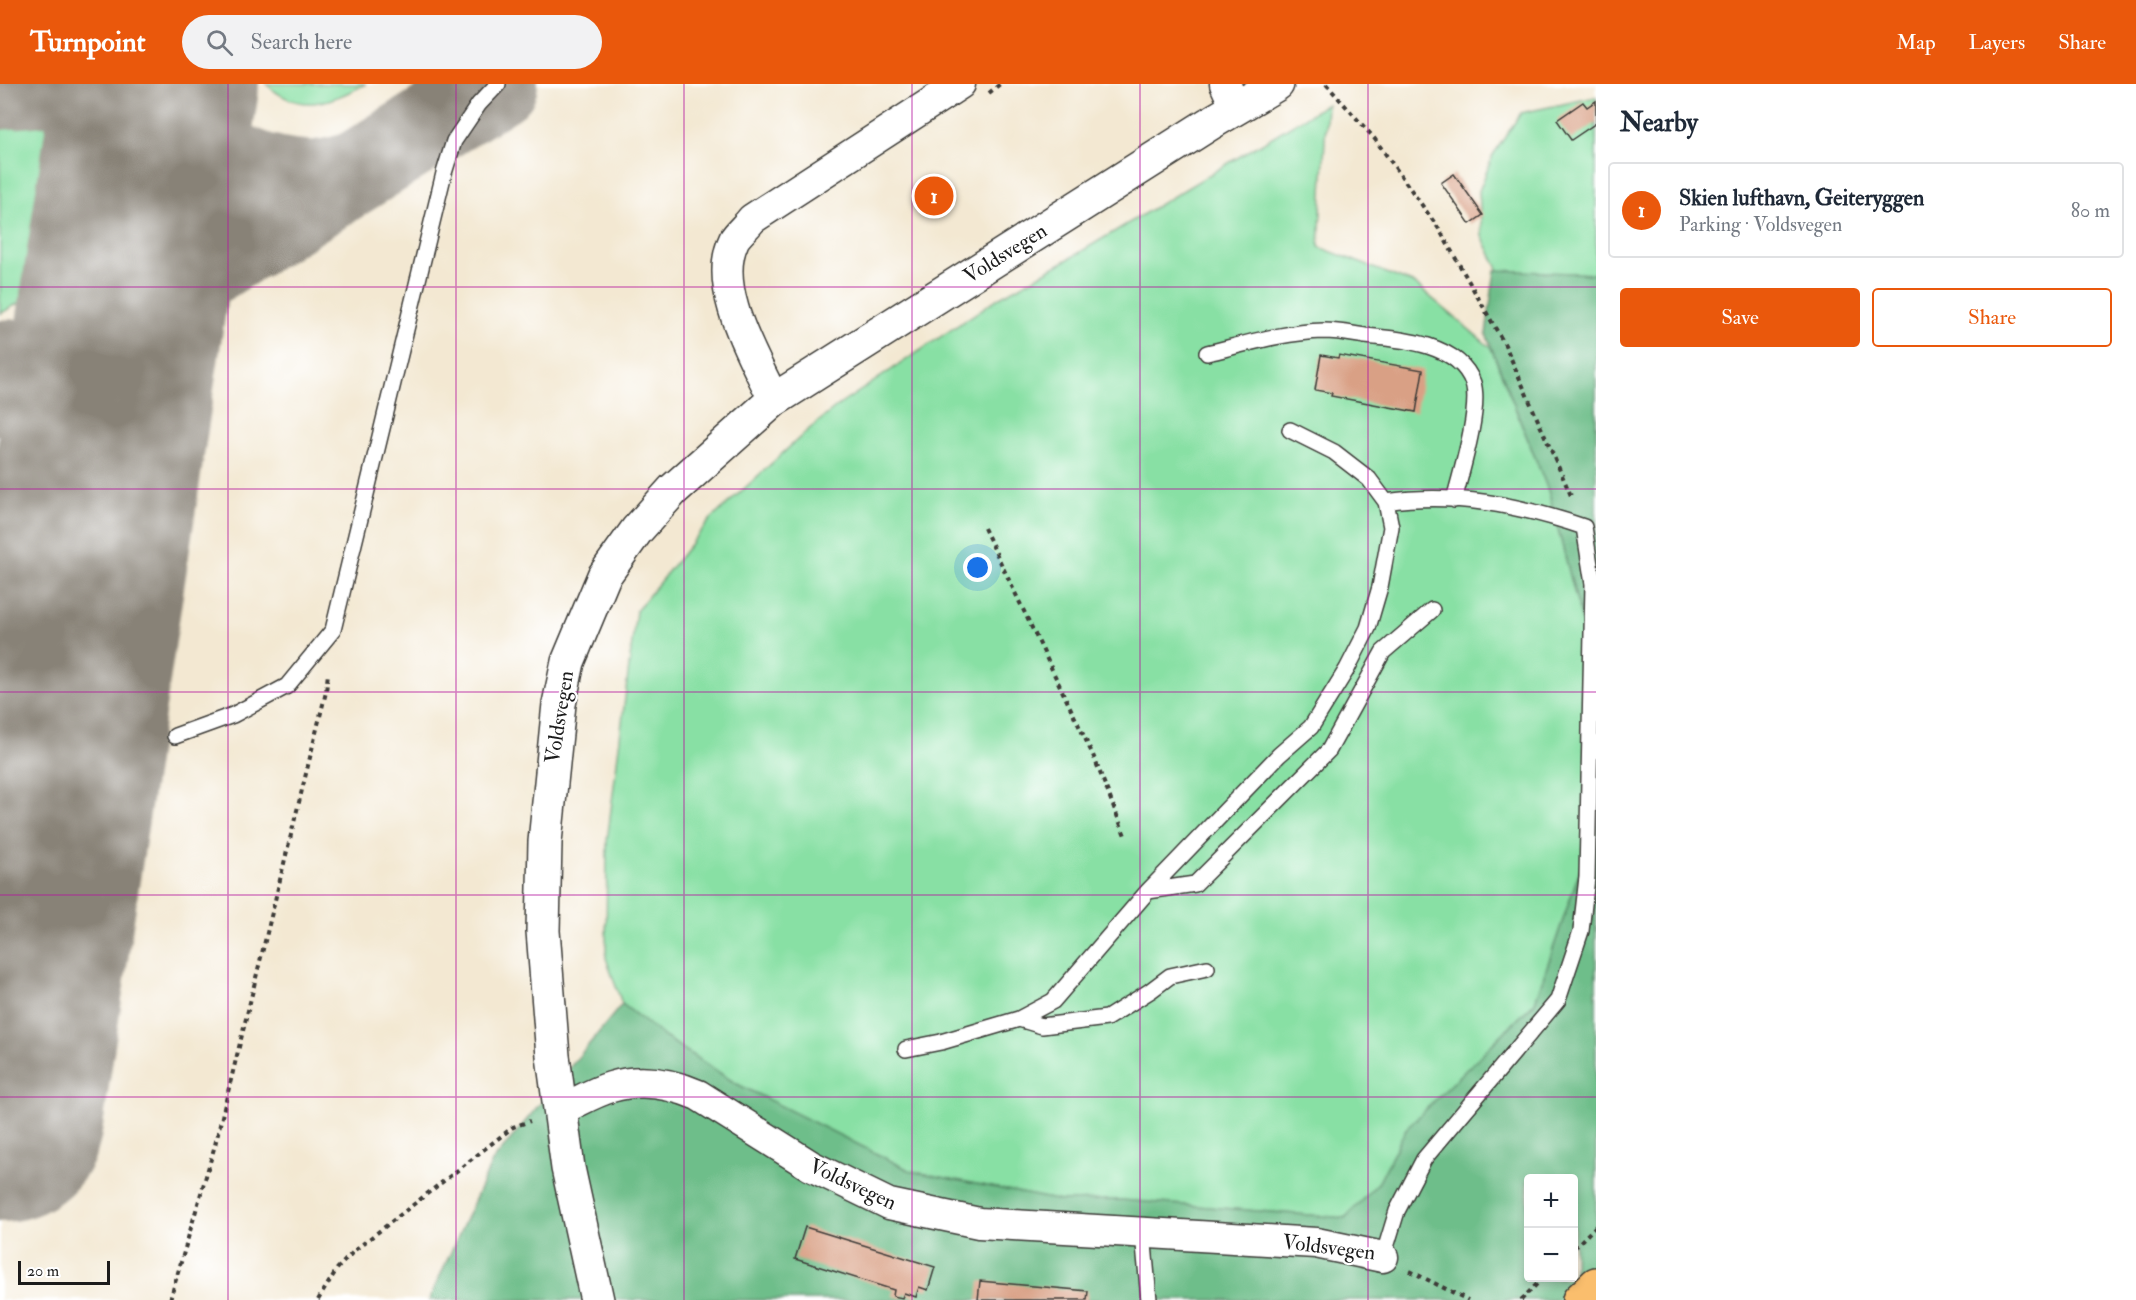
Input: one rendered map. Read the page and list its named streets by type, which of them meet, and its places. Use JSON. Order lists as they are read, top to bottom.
{
  "streets": {
    "street": ["Voldsvegen"]
  },
  "scale_bar": "20 m",
  "page": {
    "header": "Turnpoint",
    "search": "Search here",
    "nav": ["Map", "Layers", "Share"],
    "heading": "Nearby",
    "list": [
      {
        "mark": "1",
        "name": "Skien lufthavn, Geiteryggen",
        "note": "Parking · Voldsvegen",
        "value": "80 m"
      }
    ],
    "pins": "1",
    "buttons": ["Save", "Share"],
    "map_buttons": ["+", "−"],
    "scale": "20 m"
  }
}
